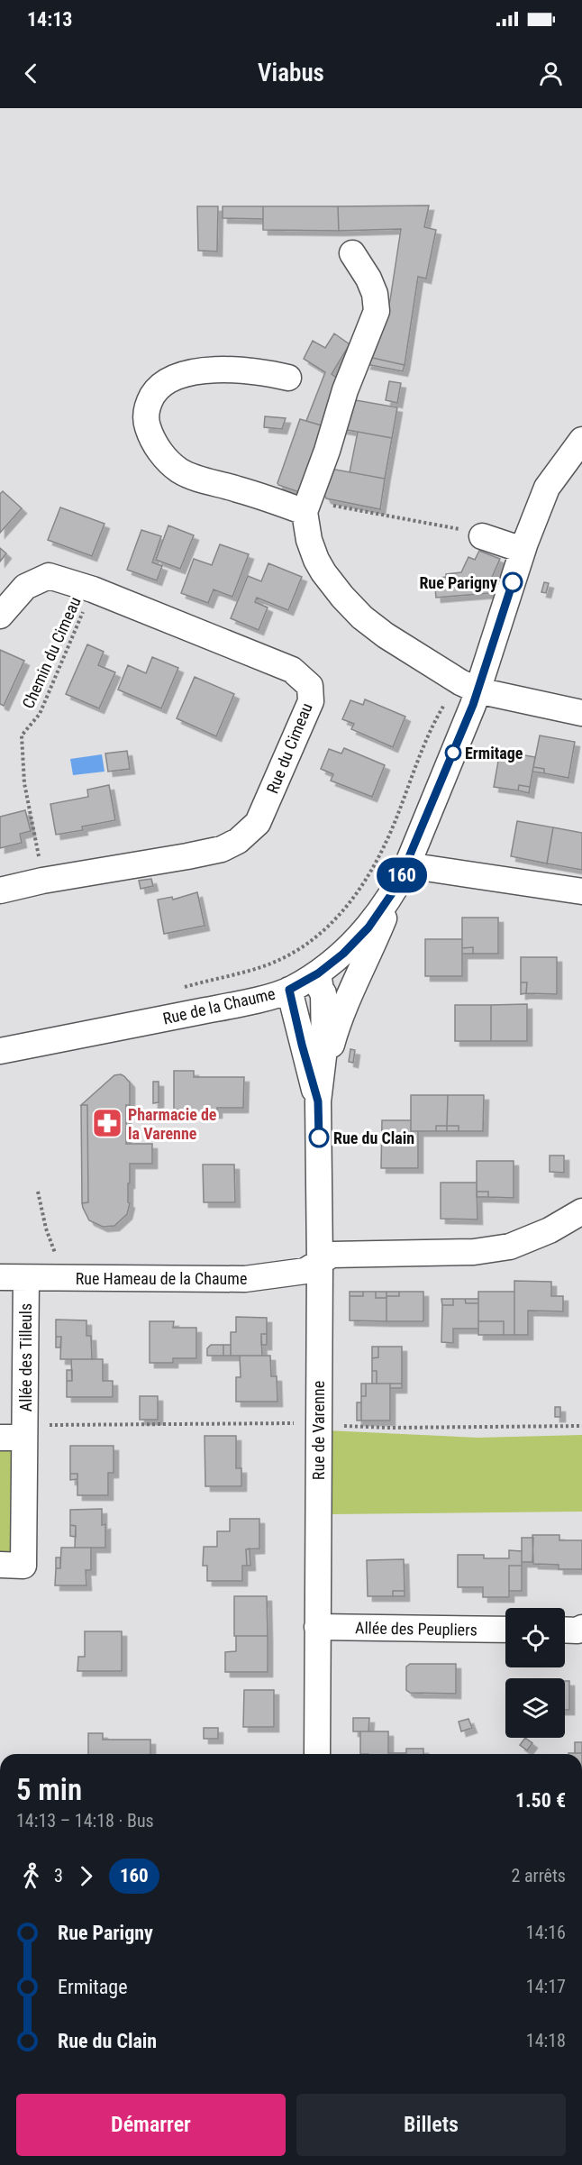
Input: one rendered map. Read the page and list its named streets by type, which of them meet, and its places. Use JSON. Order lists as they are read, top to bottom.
{
  "streets": {
    "street": [
      "Rue du Cimeau",
      "Rue de la Chaume",
      "Rue Hameau de la Chaume",
      "Allée des Tilleuls",
      "Rue de Varenne",
      "Allée des Peupliers"
    ],
    "path": ["Chemin du Cimeau"]
  },
  "crossings": [
    ["Chemin du Cimeau", "Rue du Cimeau"],
    ["Rue de la Chaume", "Rue de Varenne"],
    ["Rue Hameau de la Chaume", "Allée des Tilleuls"],
    ["Rue Hameau de la Chaume", "Rue de Varenne"],
    ["Rue de Varenne", "Allée des Peupliers"]
  ],
  "places": {
    "other": ["Rue Parigny", "Ermitage", "Rue du Clain"],
    "pharmacy": ["Pharmacie de la Varenne"]
  },
  "lines": ["bus line 160"],
  "page": {
    "status": "14:13",
    "header": "Viabus",
    "on_map": "160",
    "heading": ["5 min", "14:13 – 14:18 · Bus", "1.50 €"],
    "legs": ["3", "160", "2 arrêts"],
    "list": [
      {
        "name": "Rue Parigny",
        "value": "14:16"
      },
      {
        "name": "Ermitage",
        "value": "14:17"
      },
      {
        "name": "Rue du Clain",
        "value": "14:18"
      }
    ],
    "buttons": ["Démarrer", "Billets"]
  }
}
